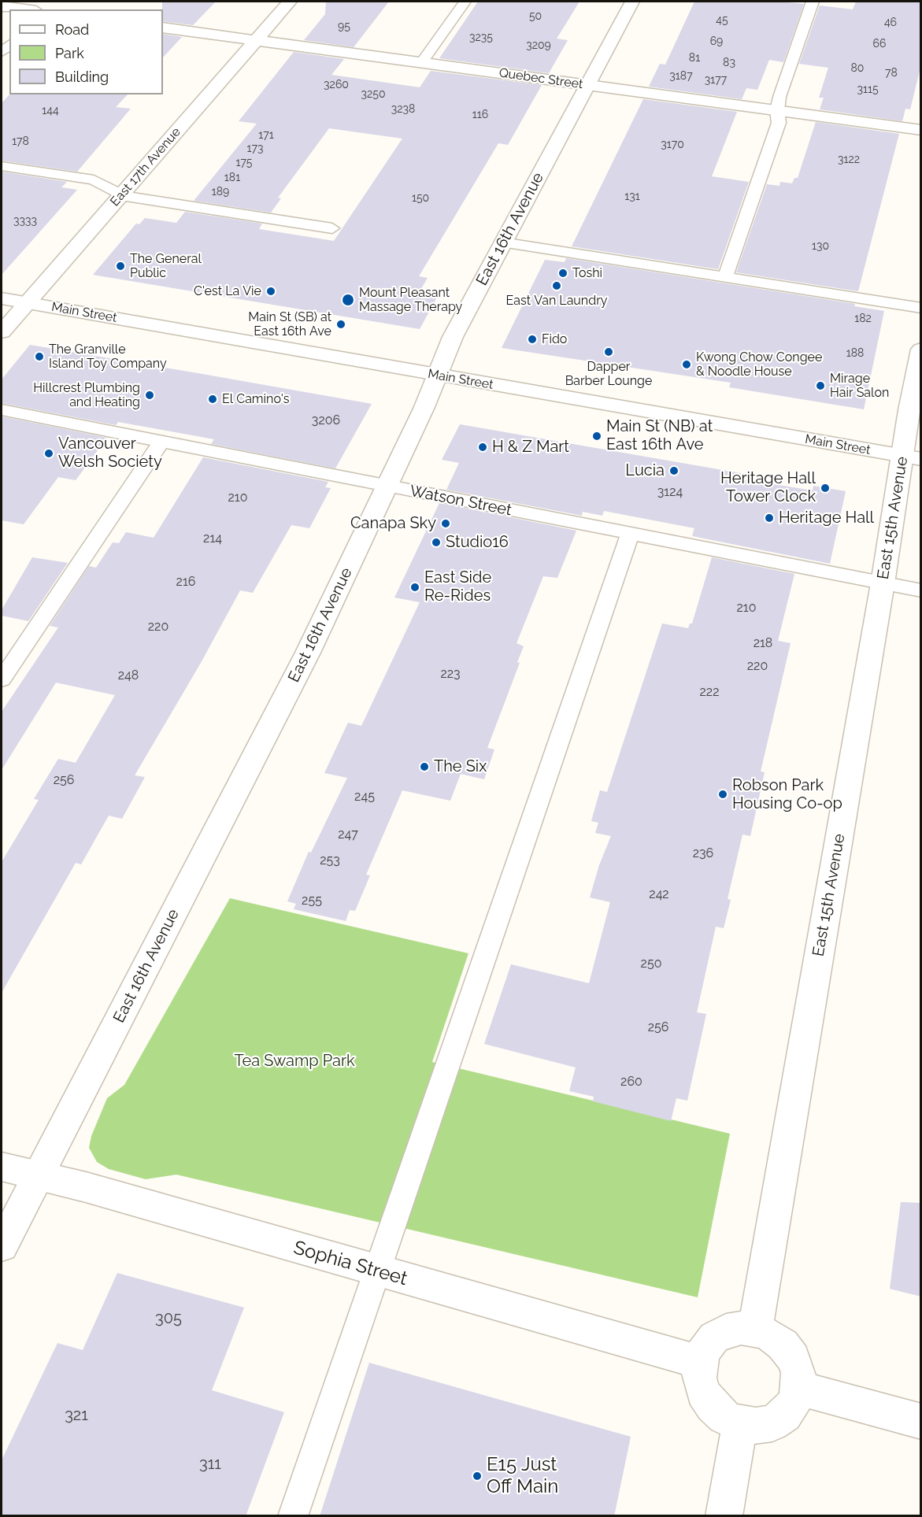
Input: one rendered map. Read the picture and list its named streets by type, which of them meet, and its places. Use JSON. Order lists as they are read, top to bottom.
{
  "streets": {
    "street": [
      "Quebec Street",
      "East 17th Avenue",
      "East 16th Avenue",
      "Main Street",
      "East 15th Avenue",
      "Sophia Street"
    ],
    "lane": ["Watson Street"]
  },
  "crossings": [
    ["Quebec Street", "East 17th Avenue"],
    ["Quebec Street", "East 16th Avenue"],
    ["East 17th Avenue", "Main Street"],
    ["East 16th Avenue", "Main Street"],
    ["East 16th Avenue", "Watson Street"],
    ["East 16th Avenue", "Sophia Street"],
    ["Main Street", "East 15th Avenue"],
    ["Watson Street", "East 15th Avenue"],
    ["East 15th Avenue", "Sophia Street"]
  ],
  "parks": ["Tea Swamp Park"],
  "places": [
    "The General Public",
    "Toshi",
    "East Van Laundry",
    "C'est La Vie",
    "Mount Pleasant Massage Therapy",
    "Main St (SB) at East 16th Ave",
    "Fido",
    "Dapper Barber Lounge",
    "The Granville Island Toy Company",
    "Kwong Chow Congee & Noodle House",
    "Mirage Hair Salon",
    "Hillcrest Plumbing and Heating",
    "El Camino's",
    "Main St (NB) at East 16th Ave",
    "H & Z Mart",
    "Vancouver Welsh Society",
    "Lucia",
    "Heritage Hall Tower Clock",
    "Heritage Hall",
    "Canapa Sky",
    "Studio16",
    "East Side Re-Rides",
    "The Six",
    "Robson Park Housing Co-op",
    "E15 Just Off Main"
  ],
  "house_numbers": [
    "50",
    "45",
    "46",
    "95",
    "3235",
    "69",
    "66",
    "3209",
    "81",
    "83",
    "80",
    "78",
    "3187",
    "3177",
    "3260",
    "3115",
    "3250",
    "3238",
    "144",
    "116",
    "171",
    "178",
    "3170",
    "173",
    "3122",
    "175",
    "181",
    "189",
    "131",
    "150",
    "3333",
    "130",
    "182",
    "188",
    "3206",
    "3124",
    "210",
    "214",
    "216",
    "210",
    "220",
    "218",
    "220",
    "223",
    "248",
    "222",
    "256",
    "245",
    "247",
    "236",
    "253",
    "242",
    "255",
    "250",
    "256",
    "260",
    "305",
    "321",
    "311"
  ],
  "legend": ["Road", "Park", "Building"]
}
